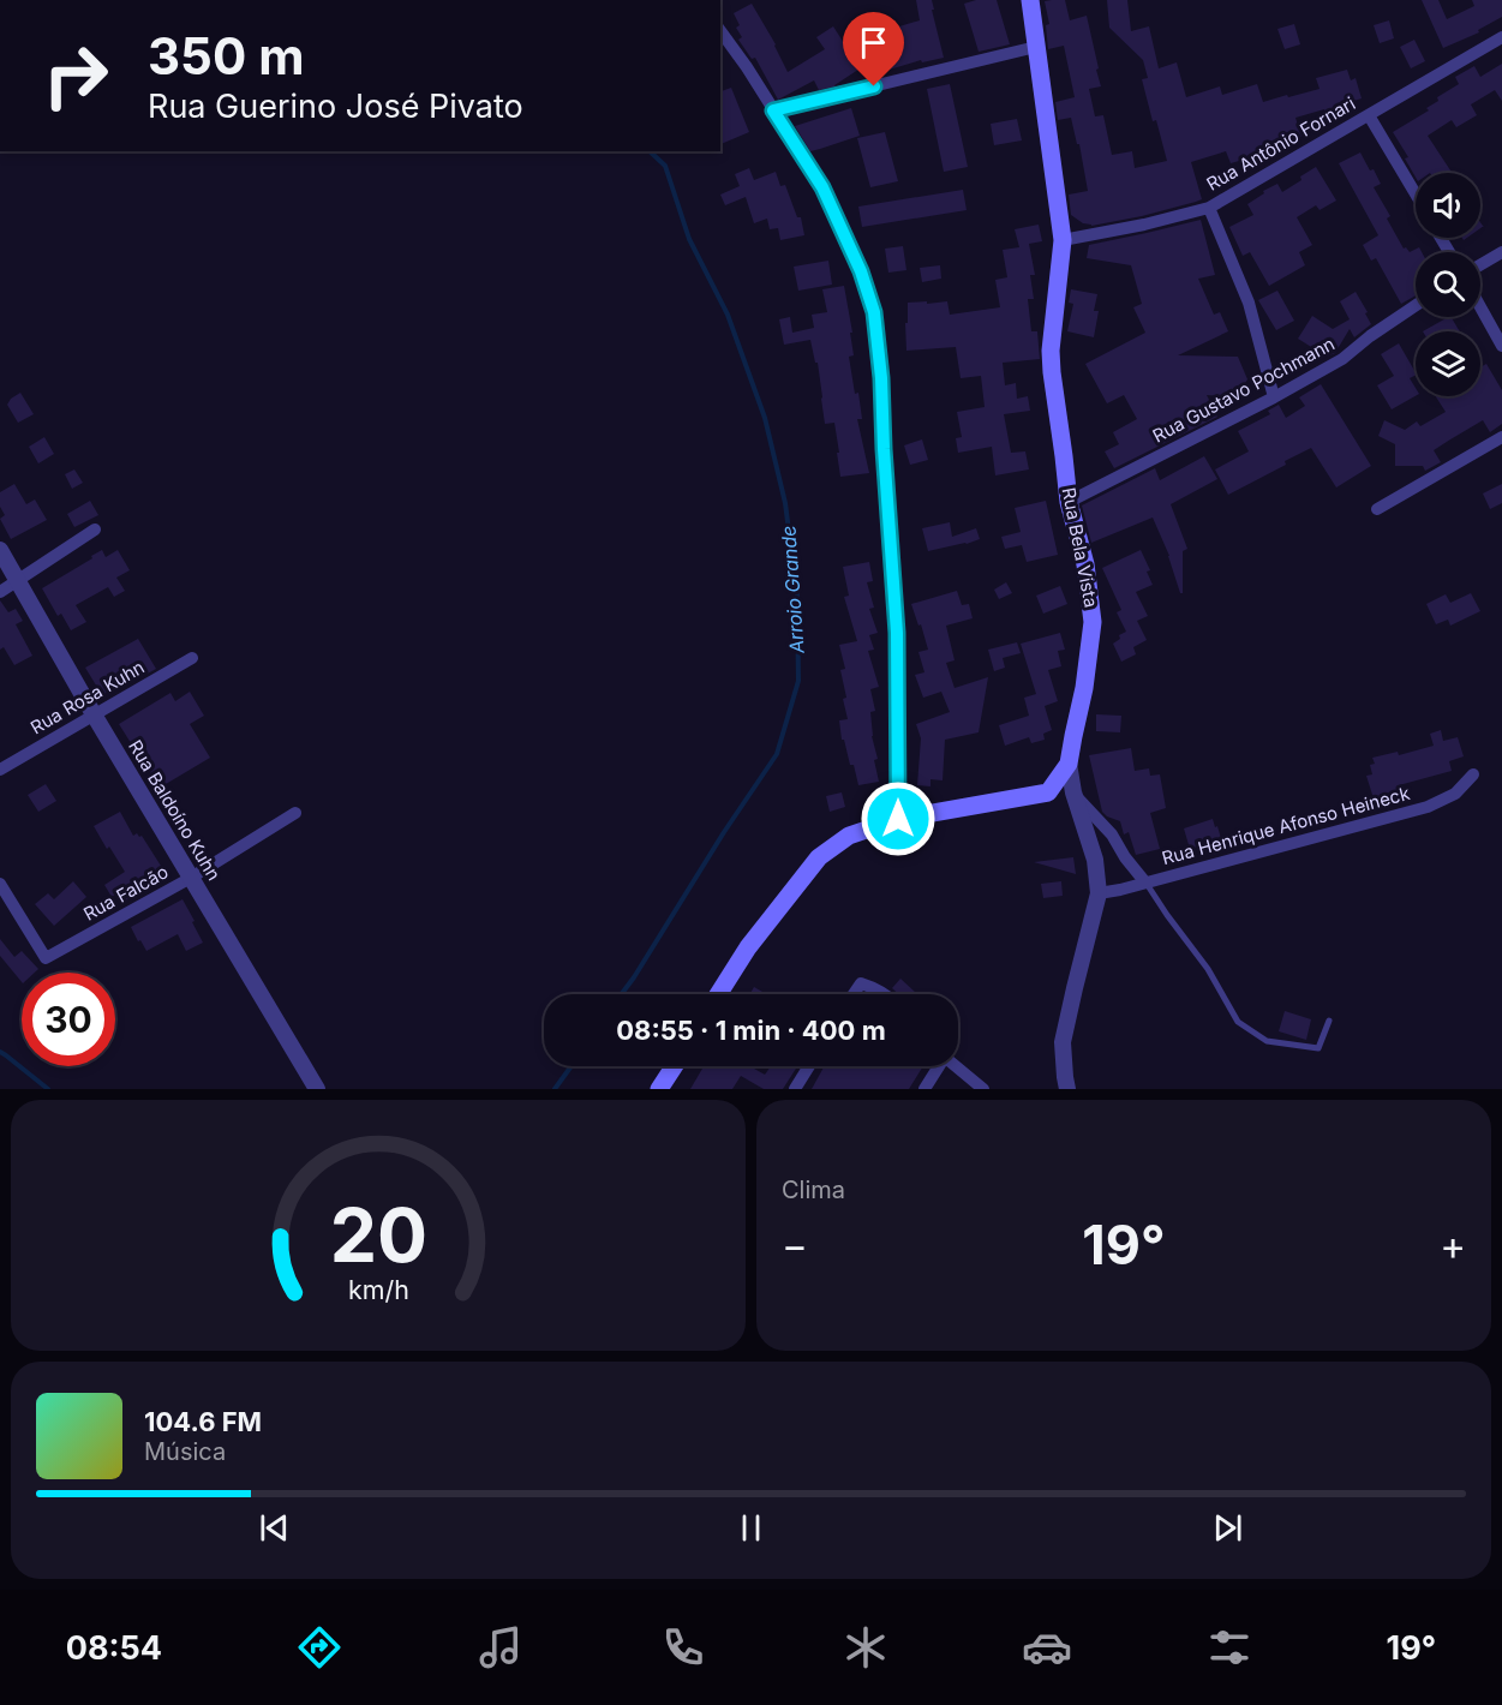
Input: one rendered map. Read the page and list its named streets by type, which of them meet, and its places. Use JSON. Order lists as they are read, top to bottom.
{
  "streets": {
    "main road": ["Rua Bela Vista"],
    "street": [
      "Rua Antônio Fornari",
      "Rua Gustavo Pochmann",
      "Rua Rosa Kuhn",
      "Rua Baldoíno Kuhn",
      "Rua Henrique Afonso Heineck",
      "Rua Falcão"
    ]
  },
  "crossings": [
    ["Rua Antônio Fornari", "Rua Bela Vista"],
    ["Rua Gustavo Pochmann", "Rua Bela Vista"],
    ["Rua Bela Vista", "Rua Henrique Afonso Heineck"],
    ["Rua Rosa Kuhn", "Rua Baldoíno Kuhn"],
    ["Rua Baldoíno Kuhn", "Rua Falcão"]
  ],
  "water": ["Arroio Grande"],
  "page": {
    "turn": ["350 m", "Rua Guerino José Pivato"],
    "limit": "30",
    "trip": "08:55 · 1 min · 400 m",
    "tile": "Clima",
    "heat": ["−", "19°", "+"],
    "song": ["104.6 FM", "Música"],
    "tabs": ["08:54", "19°"],
    "gauge": ["20", "km/h"]
  }
}
